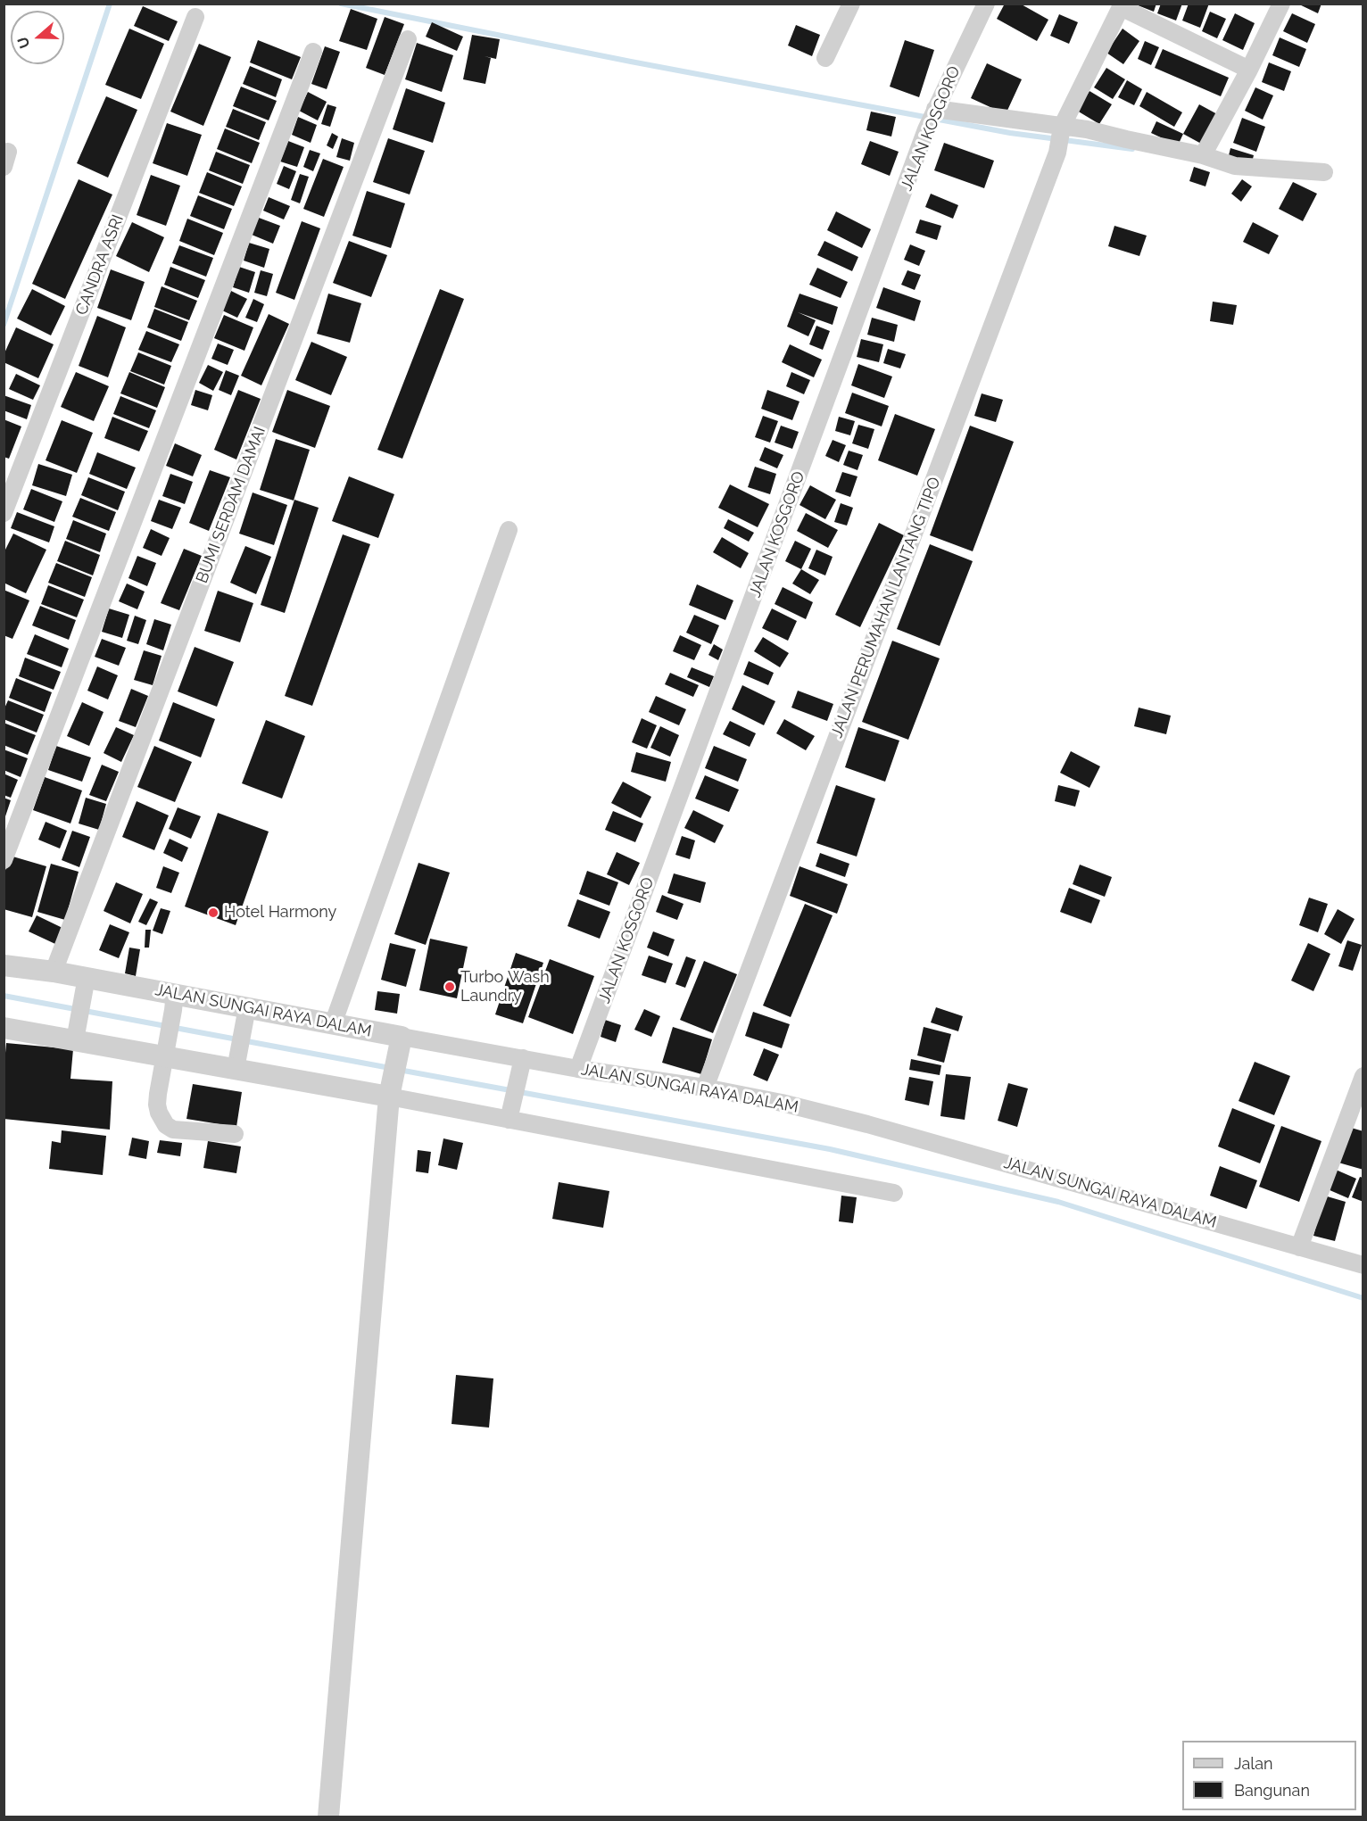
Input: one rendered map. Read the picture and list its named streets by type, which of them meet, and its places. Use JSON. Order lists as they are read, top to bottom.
{
  "streets": {
    "street": [
      "JALAN KOSGORO",
      "CANDRA ASRI",
      "BUMI SERDAM DAMAI",
      "JALAN PERUMAHAN LANTANG TIPO",
      "JALAN SUNGAI RAYA DALAM"
    ]
  },
  "crossings": [
    ["JALAN KOSGORO", "JALAN SUNGAI RAYA DALAM"],
    ["BUMI SERDAM DAMAI", "JALAN SUNGAI RAYA DALAM"],
    ["JALAN PERUMAHAN LANTANG TIPO", "JALAN SUNGAI RAYA DALAM"]
  ],
  "places": ["Hotel Harmony", "Turbo Wash Laundry"],
  "legend": ["Jalan", "Bangunan"],
  "north": "left"
}
